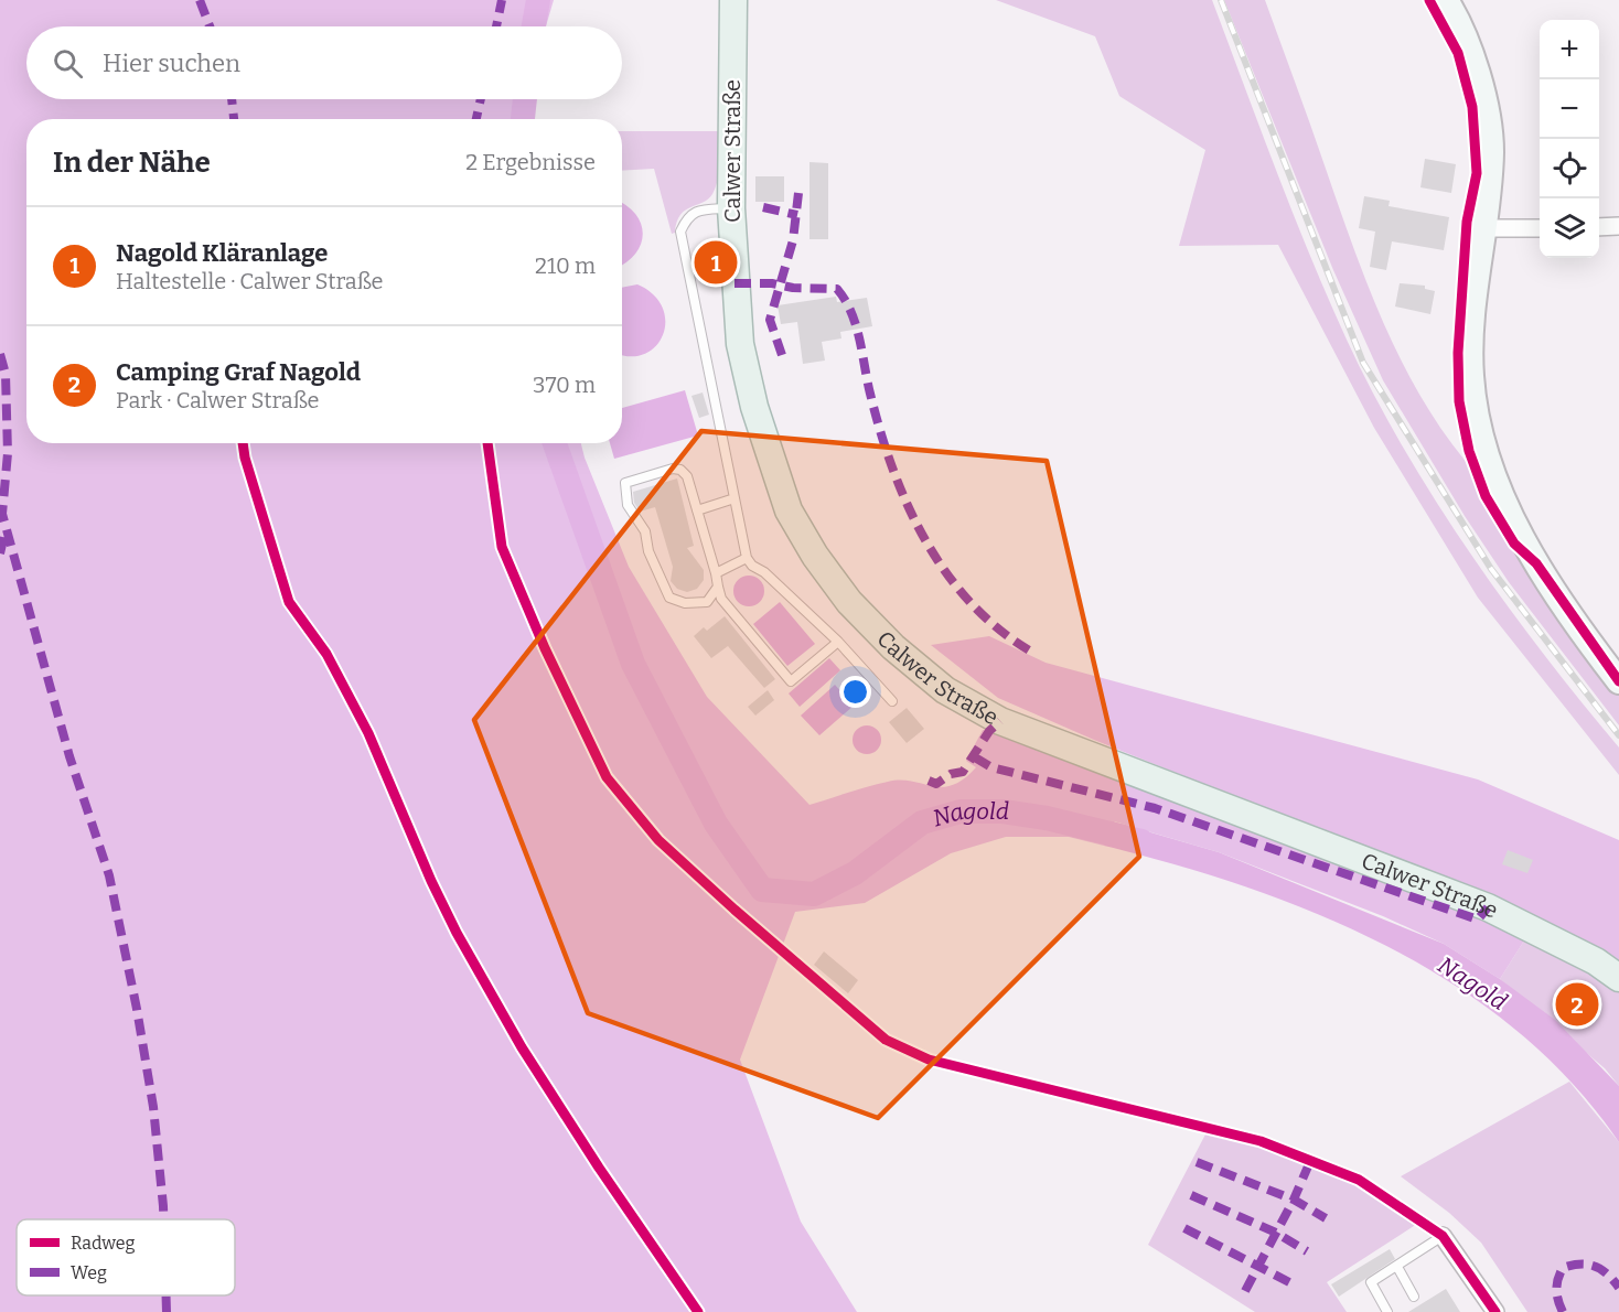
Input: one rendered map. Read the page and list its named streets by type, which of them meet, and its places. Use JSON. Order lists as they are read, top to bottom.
{
  "streets": {
    "main road": ["Calwer Straße"]
  },
  "water": ["Nagold"],
  "legend": ["Radweg", "Weg"],
  "page": {
    "map_buttons": ["+", "−"],
    "search": "Hier suchen",
    "heading": ["In der Nähe", "2 Ergebnisse"],
    "list": [
      {
        "mark": "1",
        "name": "Nagold Kläranlage",
        "note": "Haltestelle · Calwer Straße",
        "value": "210 m"
      },
      {
        "mark": "2",
        "name": "Camping Graf Nagold",
        "note": "Park · Calwer Straße",
        "value": "370 m"
      }
    ],
    "pins": ["1", "2"]
  }
}
